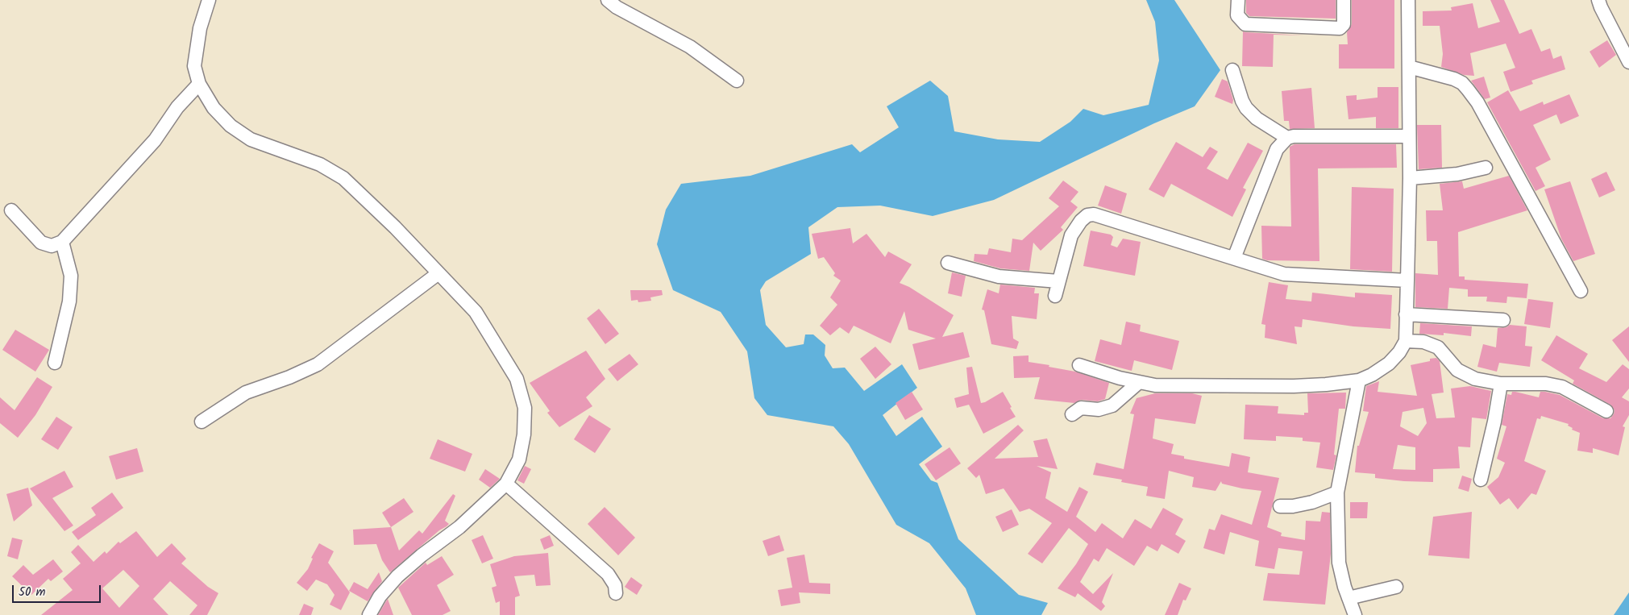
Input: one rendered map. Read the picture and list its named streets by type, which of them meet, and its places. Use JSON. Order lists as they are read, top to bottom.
{
  "scale_bar": "50 m"
}
